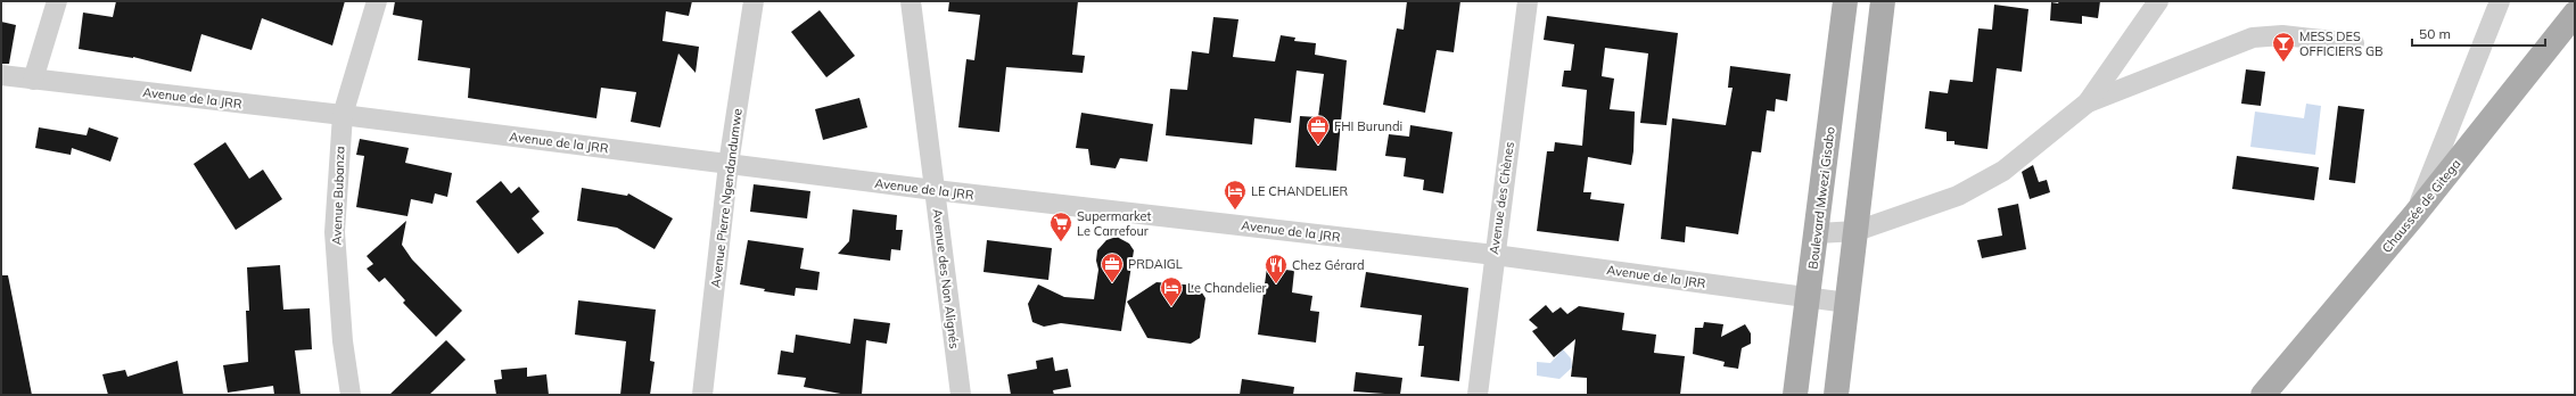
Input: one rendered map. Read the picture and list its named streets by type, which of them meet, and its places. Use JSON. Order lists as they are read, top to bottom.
{
  "streets": {
    "main road": ["Boulevard Mwezi Gisabo", "Chaussée de Gitega"],
    "street": [
      "Avenue de la JRR",
      "Avenue Bubanza",
      "Avenue Pierre Ngendandumwe",
      "Avenue des Chènes",
      "Avenue des Non Alignés"
    ]
  },
  "crossings": [
    ["Avenue de la JRR", "Avenue Bubanza"],
    ["Avenue de la JRR", "Avenue Pierre Ngendandumwe"],
    ["Avenue de la JRR", "Avenue des Chènes"],
    ["Avenue de la JRR", "Boulevard Mwezi Gisabo"],
    ["Avenue de la JRR", "Avenue des Non Alignés"]
  ],
  "places": {
    "bar": ["MESS DES OFFICIERS GB"],
    "office": ["FHI Burundi", "PRDAIGL"],
    "hotel": ["LE CHANDELIER", "Le Chandelier"],
    "supermarket": ["Supermarket Le Carrefour"],
    "restaurant": ["Chez Gérard"]
  },
  "scale_bar": "50 m"
}
